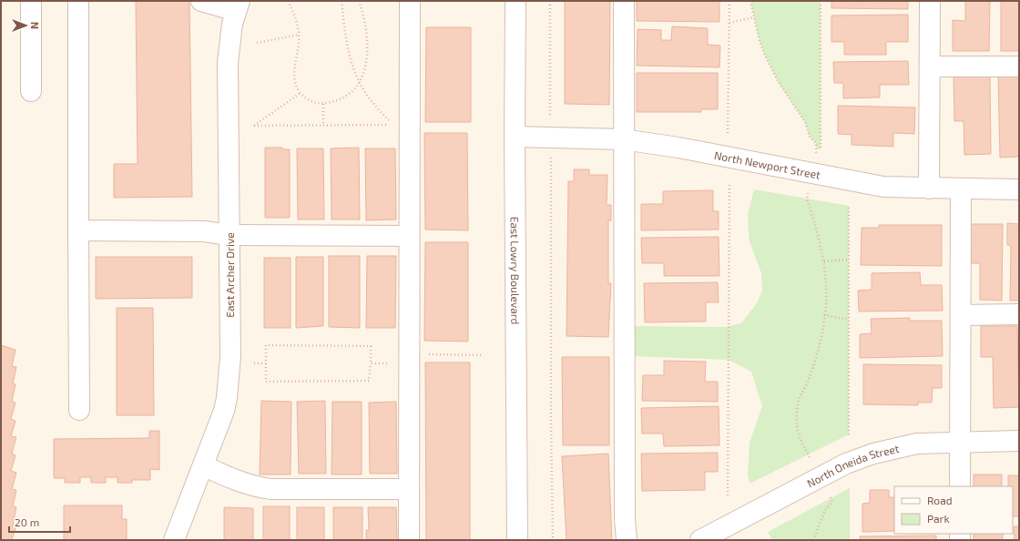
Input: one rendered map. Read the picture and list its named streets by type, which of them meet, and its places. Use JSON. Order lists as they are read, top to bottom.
{
  "streets": {
    "street": [
      "North Newport Street",
      "East Lowry Boulevard",
      "East Archer Drive",
      "North Oneida Street"
    ]
  },
  "crossings": [
    ["North Newport Street", "East Lowry Boulevard"]
  ],
  "legend": ["Road", "Park"],
  "scale_bar": "20 m",
  "north": "right"
}
